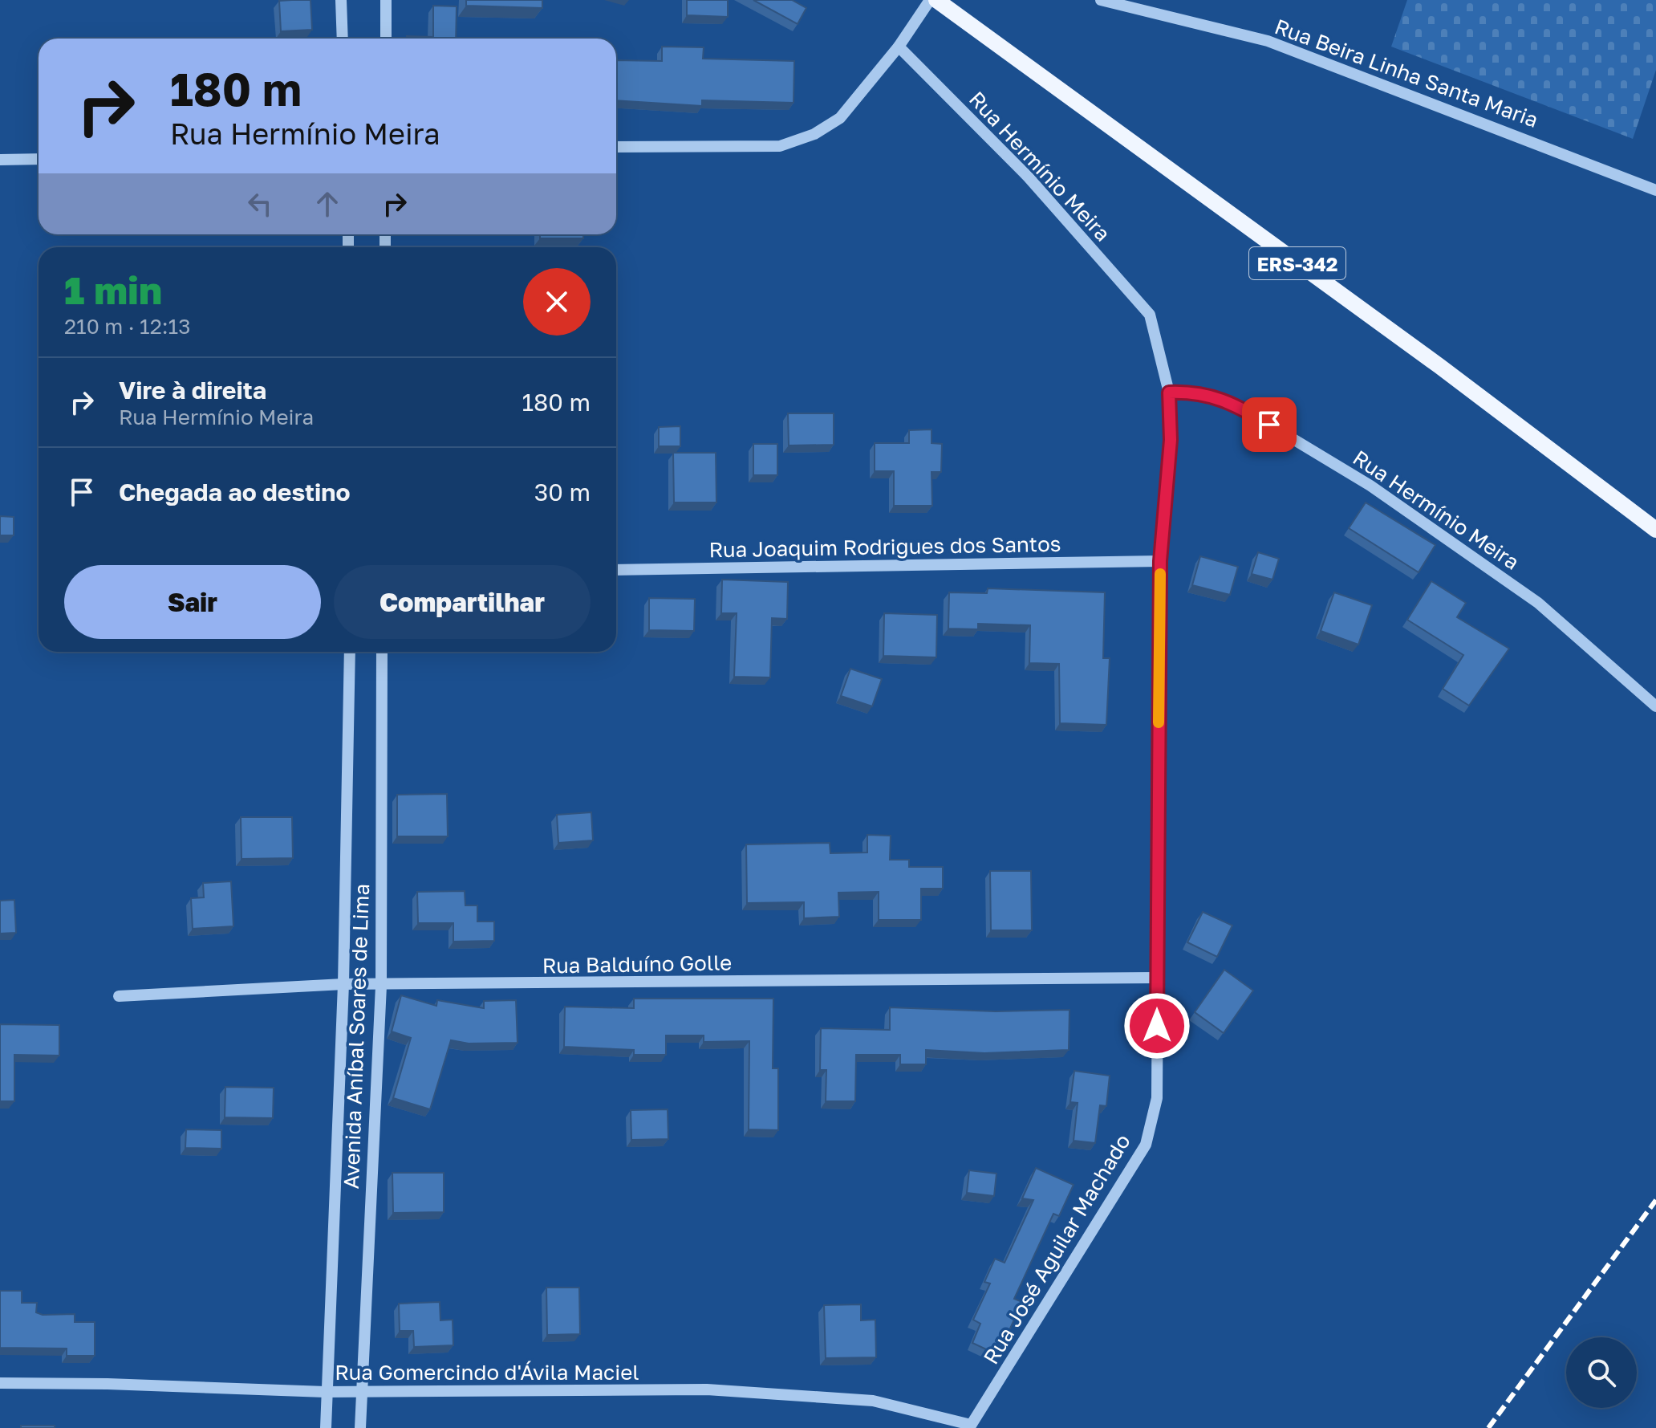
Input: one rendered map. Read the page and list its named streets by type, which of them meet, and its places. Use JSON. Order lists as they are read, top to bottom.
{
  "streets": {
    "main road": ["ERS-342"],
    "street": [
      "Rua Beira Linha Santa Maria",
      "Rua Hermínio Meira",
      "Rua Joaquim Rodrigues dos Santos",
      "Rua Balduíno Golle",
      "Avenida Aníbal Soares de Lima",
      "Rua José Aguilar Machado",
      "Rua Gomercindo d'Ávila Maciel"
    ]
  },
  "crossings": [
    ["Rua Hermínio Meira", "Rua José Aguilar Machado"],
    ["Rua Joaquim Rodrigues dos Santos", "Rua José Aguilar Machado"],
    ["Rua Balduíno Golle", "Avenida Aníbal Soares de Lima"],
    ["Rua Balduíno Golle", "Rua José Aguilar Machado"],
    ["Avenida Aníbal Soares de Lima", "Rua Gomercindo d'Ávila Maciel"],
    ["Rua José Aguilar Machado", "Rua Gomercindo d'Ávila Maciel"]
  ],
  "page": {
    "turn": ["180 m", "Rua Hermínio Meira"],
    "heading": ["1 min", "210 m · 12:13"],
    "list": [
      {
        "name": "Vire à direita",
        "note": "Rua Hermínio Meira",
        "value": "180 m"
      },
      {
        "name": "Chegada ao destino",
        "value": "30 m"
      }
    ],
    "buttons": ["Sair", "Compartilhar"]
  }
}
